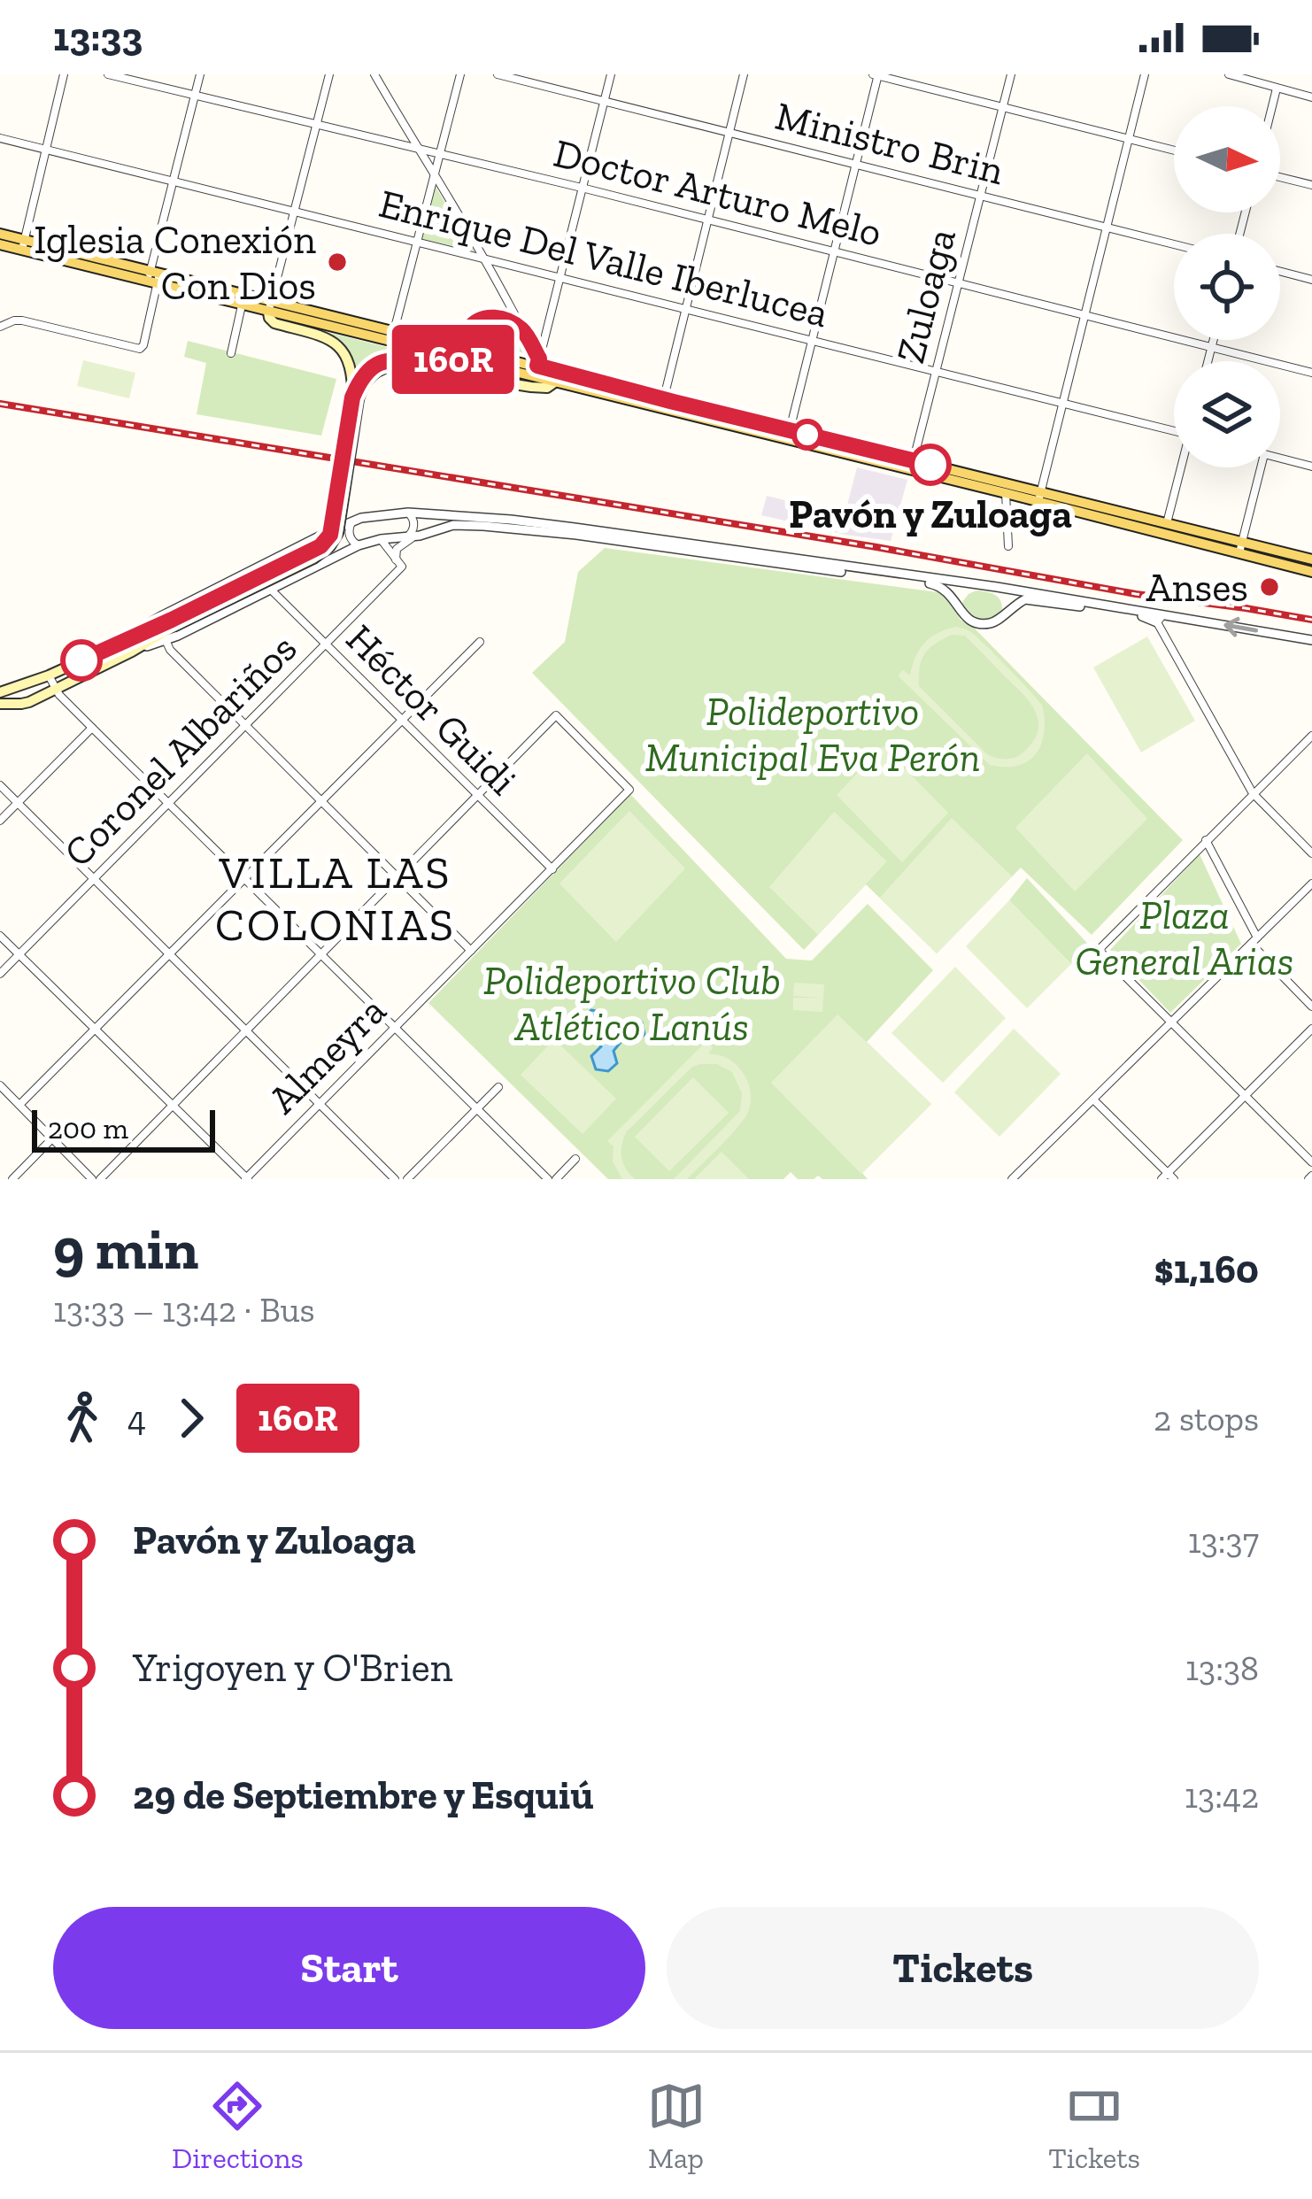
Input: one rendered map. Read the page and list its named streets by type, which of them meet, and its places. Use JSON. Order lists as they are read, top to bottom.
{
  "streets": {
    "street": [
      "Ministro Brin",
      "Doctor Arturo Melo",
      "Enrique Del Valle Iberlucea",
      "Zuloaga",
      "Héctor Guidi",
      "Coronel Albariños",
      "Almeyra"
    ]
  },
  "crossings": [
    ["Ministro Brin", "Zuloaga"],
    ["Doctor Arturo Melo", "Zuloaga"],
    ["Enrique Del Valle Iberlucea", "Zuloaga"],
    ["Héctor Guidi", "Coronel Albariños"],
    ["Héctor Guidi", "Almeyra"]
  ],
  "districts": ["VILLA LAS COLONIAS"],
  "parks": ["Polideportivo Municipal Eva Perón", "Plaza General Arias", "Polideportivo Club Atlético Lanús"],
  "places": ["Iglesia Conexión Con Dios", "Pavón y Zuloaga", "Anses"],
  "lines": ["bus line 160R"],
  "scale_bar": "200 m",
  "north": "right",
  "page": {
    "status": "13:33",
    "on_map": "160R",
    "scale": "200 m",
    "heading": ["9 min", "13:33 – 13:42 · Bus", "$1,160"],
    "legs": ["4", "160R", "2 stops"],
    "list": [
      {
        "name": "Pavón y Zuloaga",
        "value": "13:37"
      },
      {
        "name": "Yrigoyen y O'Brien",
        "value": "13:38"
      },
      {
        "name": "29 de Septiembre y Esquiú",
        "value": "13:42"
      }
    ],
    "buttons": ["Start", "Tickets"],
    "tabs": ["Directions", "Map", "Tickets"]
  }
}
